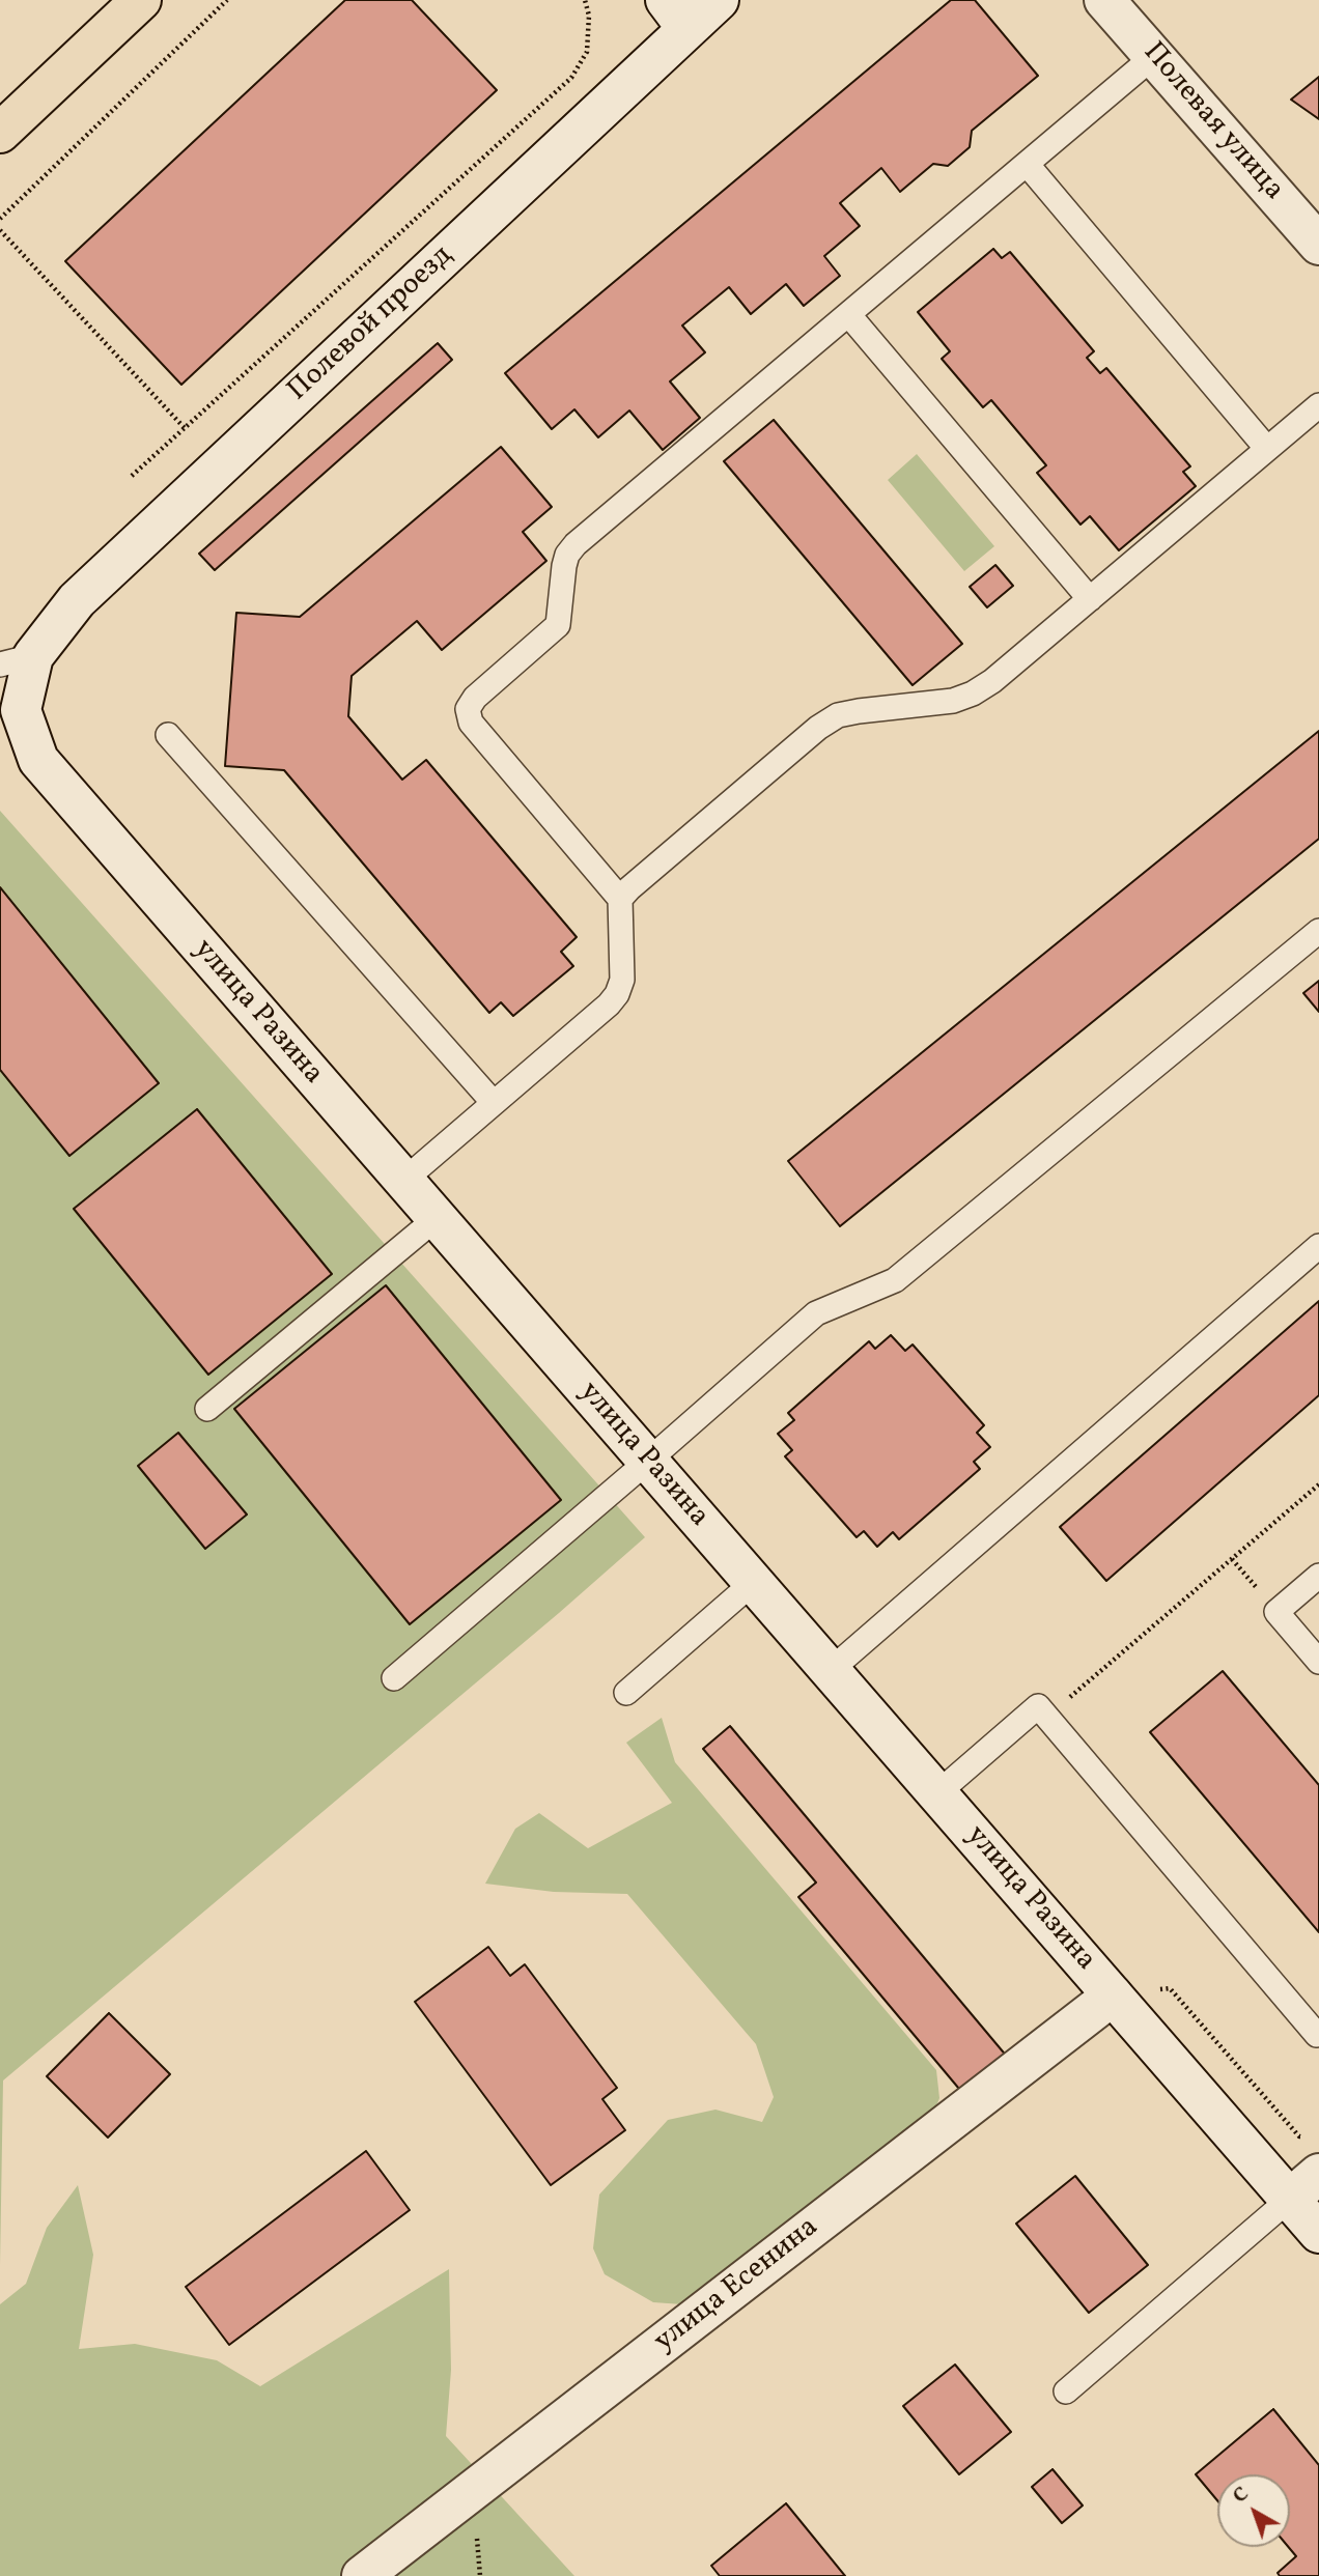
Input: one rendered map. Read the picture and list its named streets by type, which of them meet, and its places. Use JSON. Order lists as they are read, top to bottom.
{
  "streets": {
    "main road": [
      "Полевая улица",
      "Полевой проезд",
      "улица Разина",
      "улица Есенина"
    ]
  },
  "crossings": [
    ["Полевой проезд", "улица Разина"],
    ["улица Разина", "улица Есенина"]
  ],
  "north": "top left"
}
